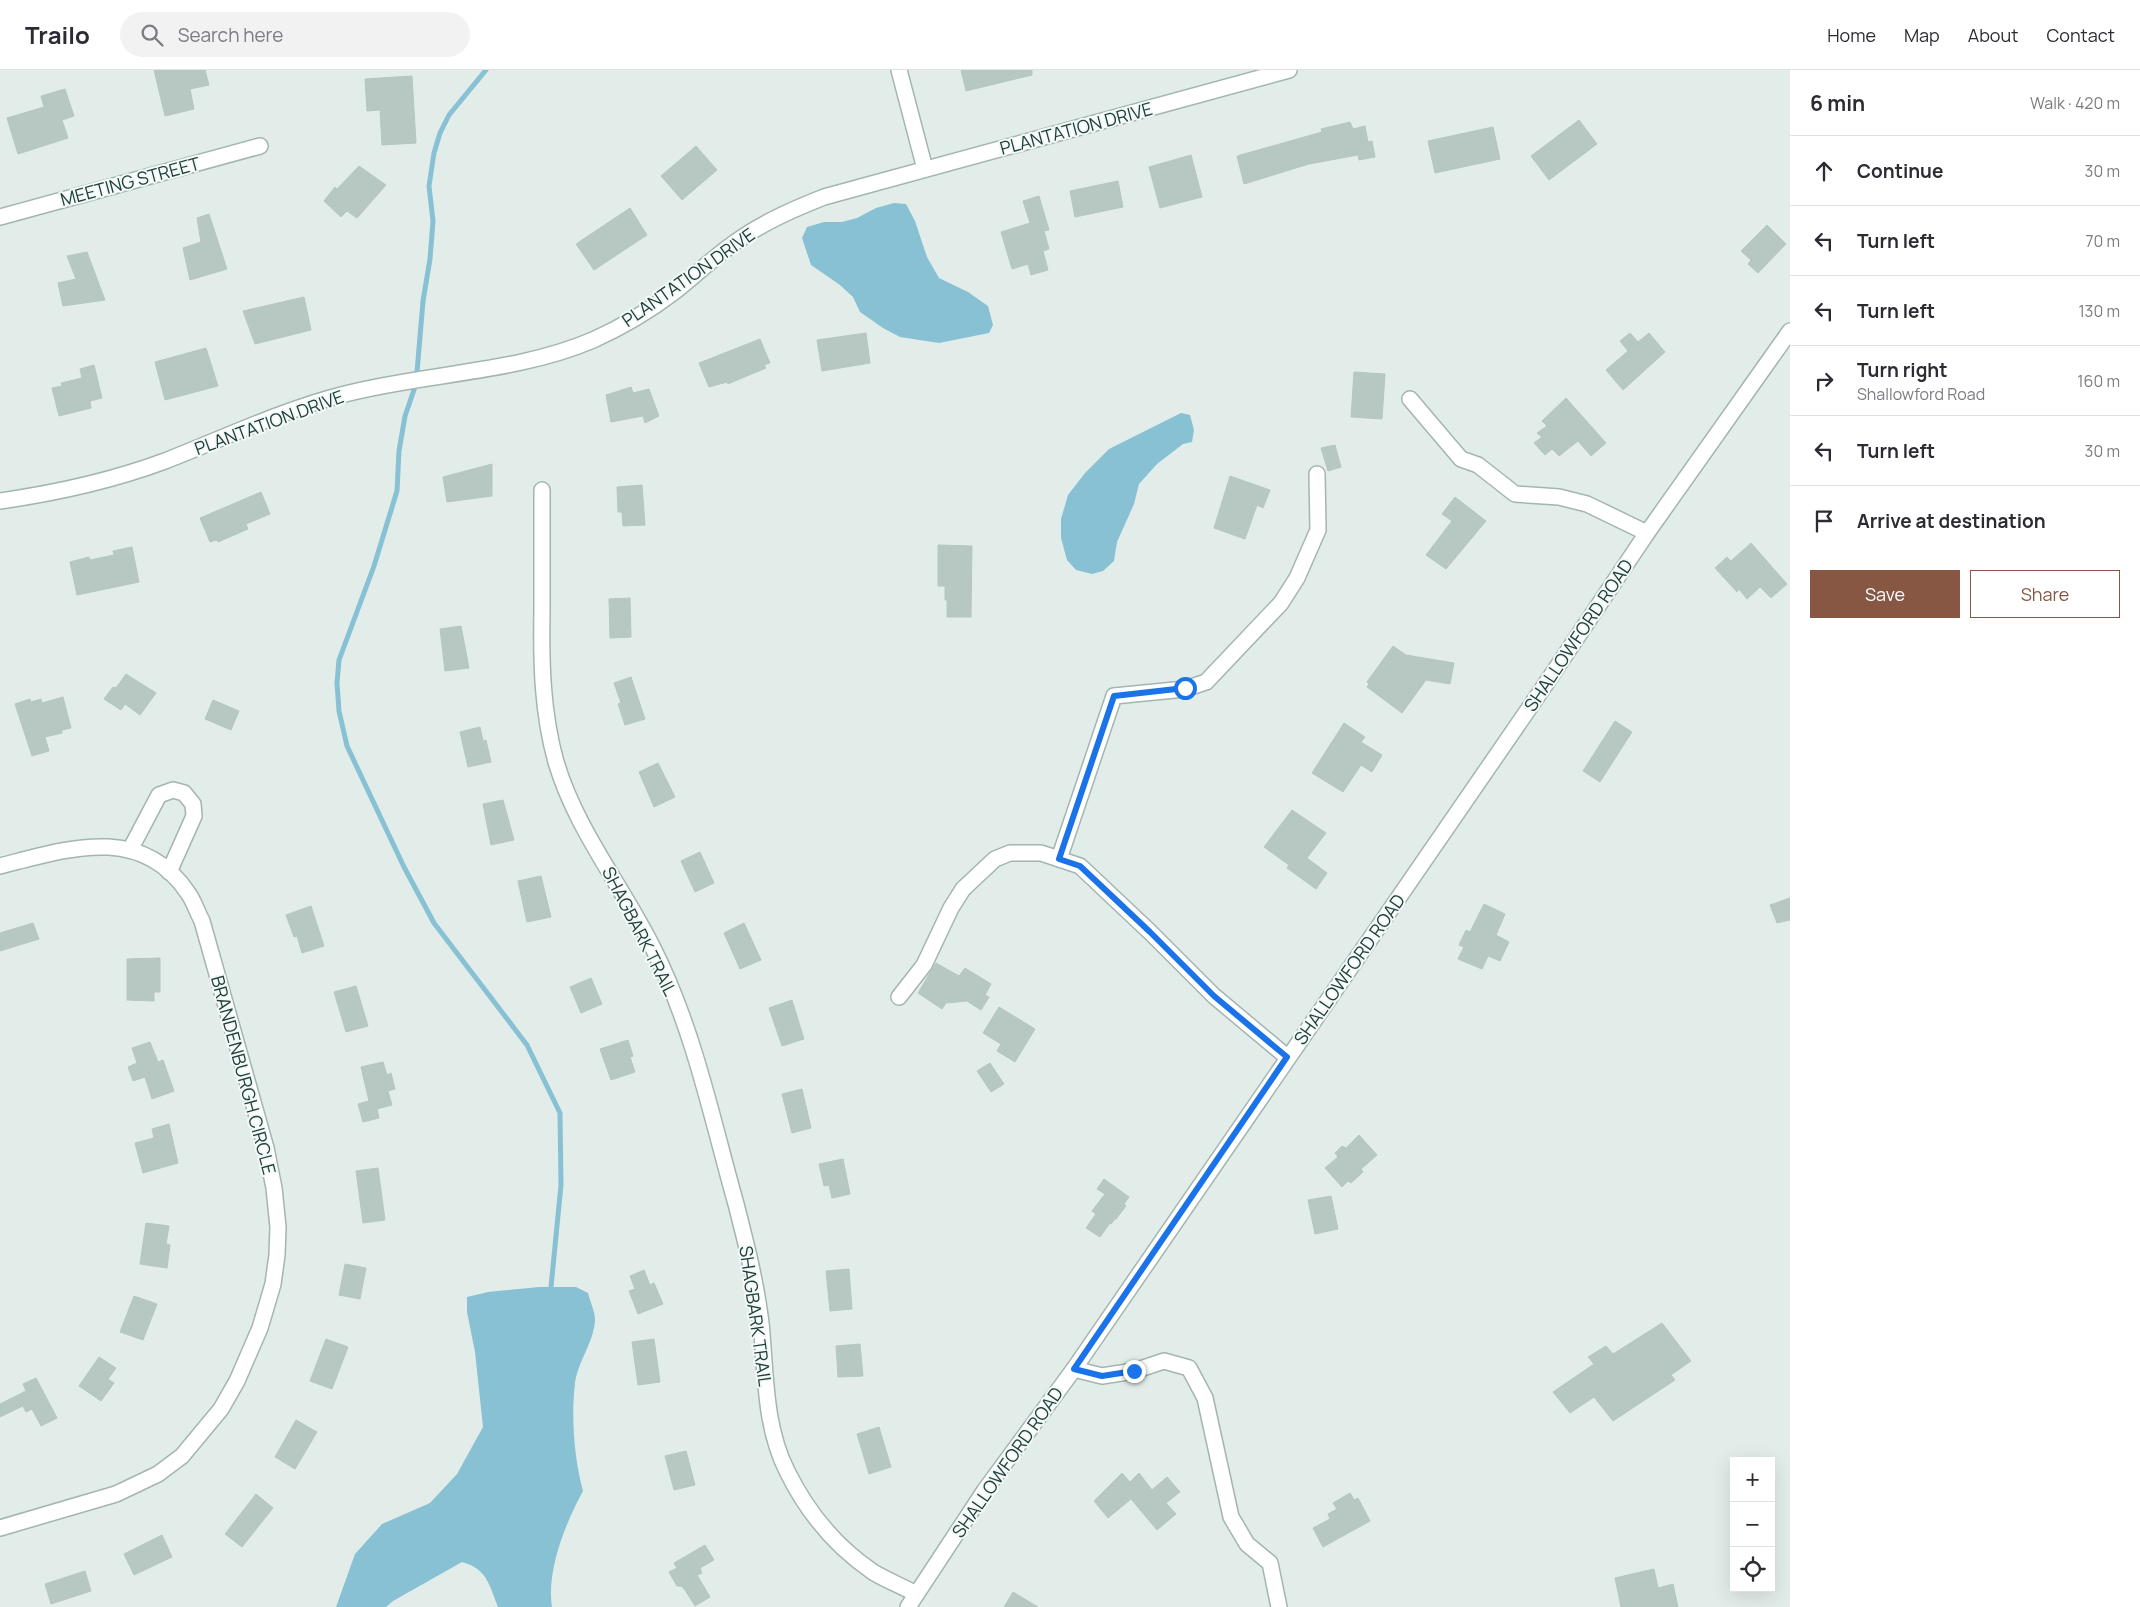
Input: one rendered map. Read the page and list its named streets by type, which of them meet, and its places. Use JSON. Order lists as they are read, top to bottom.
{
  "streets": {
    "street": [
      "PLANTATION DRIVE",
      "MEETING STREET",
      "SHALLOWFORD ROAD",
      "SHAGBARK TRAIL",
      "BRANDENBURGH CIRCLE"
    ]
  },
  "crossings": [
    ["SHALLOWFORD ROAD", "SHAGBARK TRAIL"]
  ],
  "page": {
    "header": "Trailo",
    "search": "Search here",
    "nav": [
      "Home",
      "Map",
      "About",
      "Contact"
    ],
    "heading": ["6 min", "Walk · 420 m"],
    "list": [
      ["Continue", "30 m"],
      ["Turn left", "70 m"],
      ["Turn left", "130 m"],
      ["Turn right", "Shallowford Road", "160 m"],
      ["Turn left", "30 m"],
      "Arrive at destination"
    ],
    "buttons": ["Save", "Share"],
    "map_buttons": ["+", "−"]
  }
}
